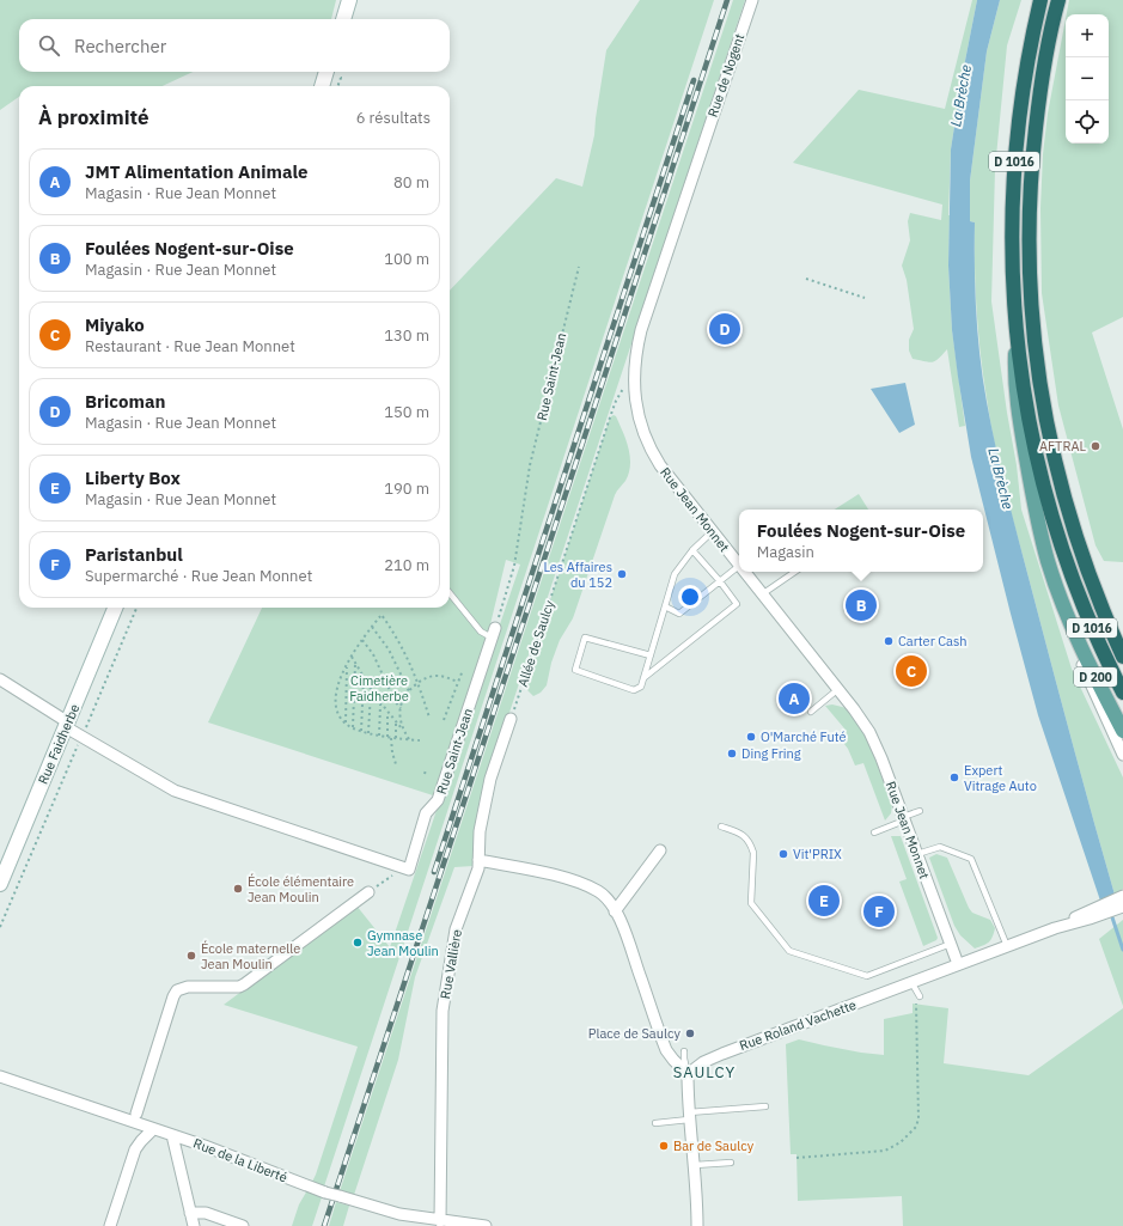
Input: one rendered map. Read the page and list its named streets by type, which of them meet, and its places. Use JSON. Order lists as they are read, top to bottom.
{
  "streets": {
    "highway": ["D 1016"],
    "main road": ["D 200", "Rue Faidherbe"],
    "street": [
      "Rue de Nogent",
      "Rue Saint-Jean",
      "Rue Jean Monnet",
      "Rue Vallière",
      "Rue Roland Vachette",
      "Rue de la Liberté"
    ],
    "path": ["Allée de Saulcy"]
  },
  "crossings": [
    ["Rue de Nogent", "Rue Jean Monnet"],
    ["D 1016", "D 200"],
    ["Rue Jean Monnet", "Allée de Saulcy"],
    ["Rue Jean Monnet", "Rue Roland Vachette"],
    ["Rue Vallière", "Rue de la Liberté"]
  ],
  "districts": ["SAULCY"],
  "water": ["La Brèche"],
  "parks": ["Cimetière Faidherbe"],
  "places": [
    "AFTRAL",
    "Les Affaires du 152",
    "Carter Cash",
    "O'Marché Futé",
    "Ding Fring",
    "Expert Vitrage Auto",
    "Vit'PRIX",
    "École élémentaire Jean Moulin",
    "Gymnase Jean Moulin",
    "École maternelle Jean Moulin",
    "Place de Saulcy",
    "Bar de Saulcy"
  ],
  "page": {
    "map_buttons": ["+", "−"],
    "search": "Rechercher",
    "heading": ["À proximité", "6 résultats"],
    "list": [
      {
        "mark": "A",
        "name": "JMT Alimentation Animale",
        "note": "Magasin · Rue Jean Monnet",
        "value": "80 m"
      },
      {
        "mark": "B",
        "name": "Foulées Nogent-sur-Oise",
        "note": "Magasin · Rue Jean Monnet",
        "value": "100 m"
      },
      {
        "mark": "C",
        "name": "Miyako",
        "note": "Restaurant · Rue Jean Monnet",
        "value": "130 m"
      },
      {
        "mark": "D",
        "name": "Bricoman",
        "note": "Magasin · Rue Jean Monnet",
        "value": "150 m"
      },
      {
        "mark": "E",
        "name": "Liberty Box",
        "note": "Magasin · Rue Jean Monnet",
        "value": "190 m"
      },
      {
        "mark": "F",
        "name": "Paristanbul",
        "note": "Supermarché · Rue Jean Monnet",
        "value": "210 m"
      }
    ],
    "pins": [
      "D",
      "B",
      "C",
      "A",
      "E",
      "F"
    ],
    "popup": ["Foulées Nogent-sur-Oise", "Magasin"]
  }
}
